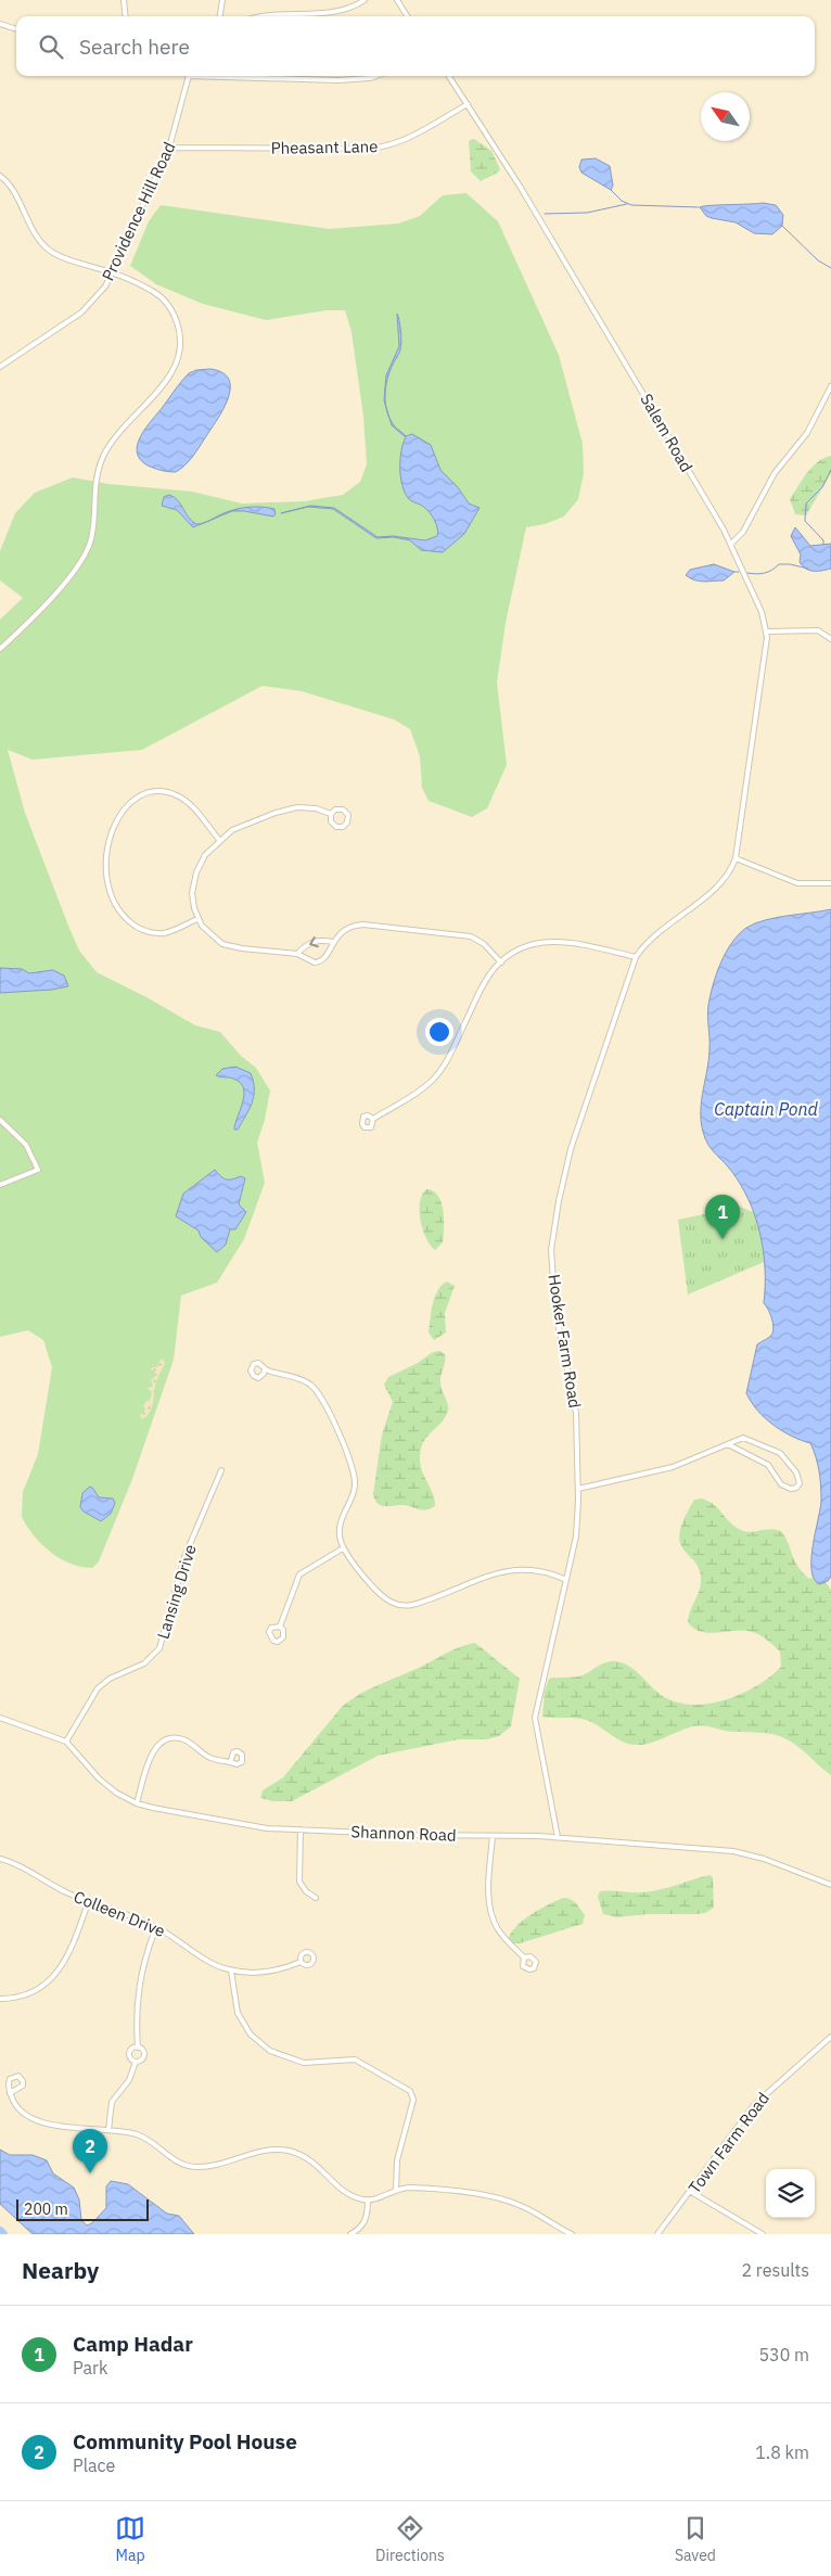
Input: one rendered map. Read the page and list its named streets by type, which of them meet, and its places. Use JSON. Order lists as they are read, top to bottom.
{
  "streets": {
    "street": [
      "Pheasant Lane",
      "Providence Hill Road",
      "Salem Road",
      "Hooker Farm Road",
      "Lansing Drive",
      "Shannon Road",
      "Colleen Drive",
      "Town Farm Road"
    ]
  },
  "crossings": [
    ["Pheasant Lane", "Providence Hill Road"],
    ["Pheasant Lane", "Salem Road"],
    ["Salem Road", "Hooker Farm Road"],
    ["Hooker Farm Road", "Shannon Road"],
    ["Lansing Drive", "Shannon Road"]
  ],
  "water": ["Captain Pond"],
  "scale_bar": "200 m",
  "north": "top left",
  "page": {
    "search": "Search here",
    "pins": ["1", "2"],
    "scale": "200 m",
    "heading": ["Nearby", "2 results"],
    "list": [
      {
        "mark": "1",
        "name": "Camp Hadar",
        "note": "Park",
        "value": "530 m"
      },
      {
        "mark": "2",
        "name": "Community Pool House",
        "note": "Place",
        "value": "1.8 km"
      }
    ],
    "nav": ["Map", "Directions", "Saved"]
  }
}
